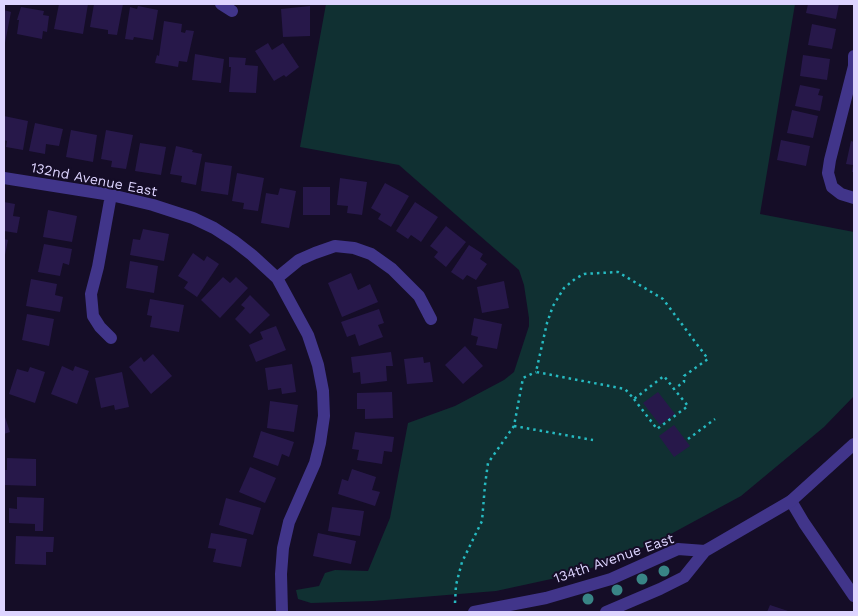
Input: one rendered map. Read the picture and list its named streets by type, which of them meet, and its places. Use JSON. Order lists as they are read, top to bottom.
{
  "streets": {
    "street": ["132nd Avenue East", "134th Avenue East"]
  }
}
